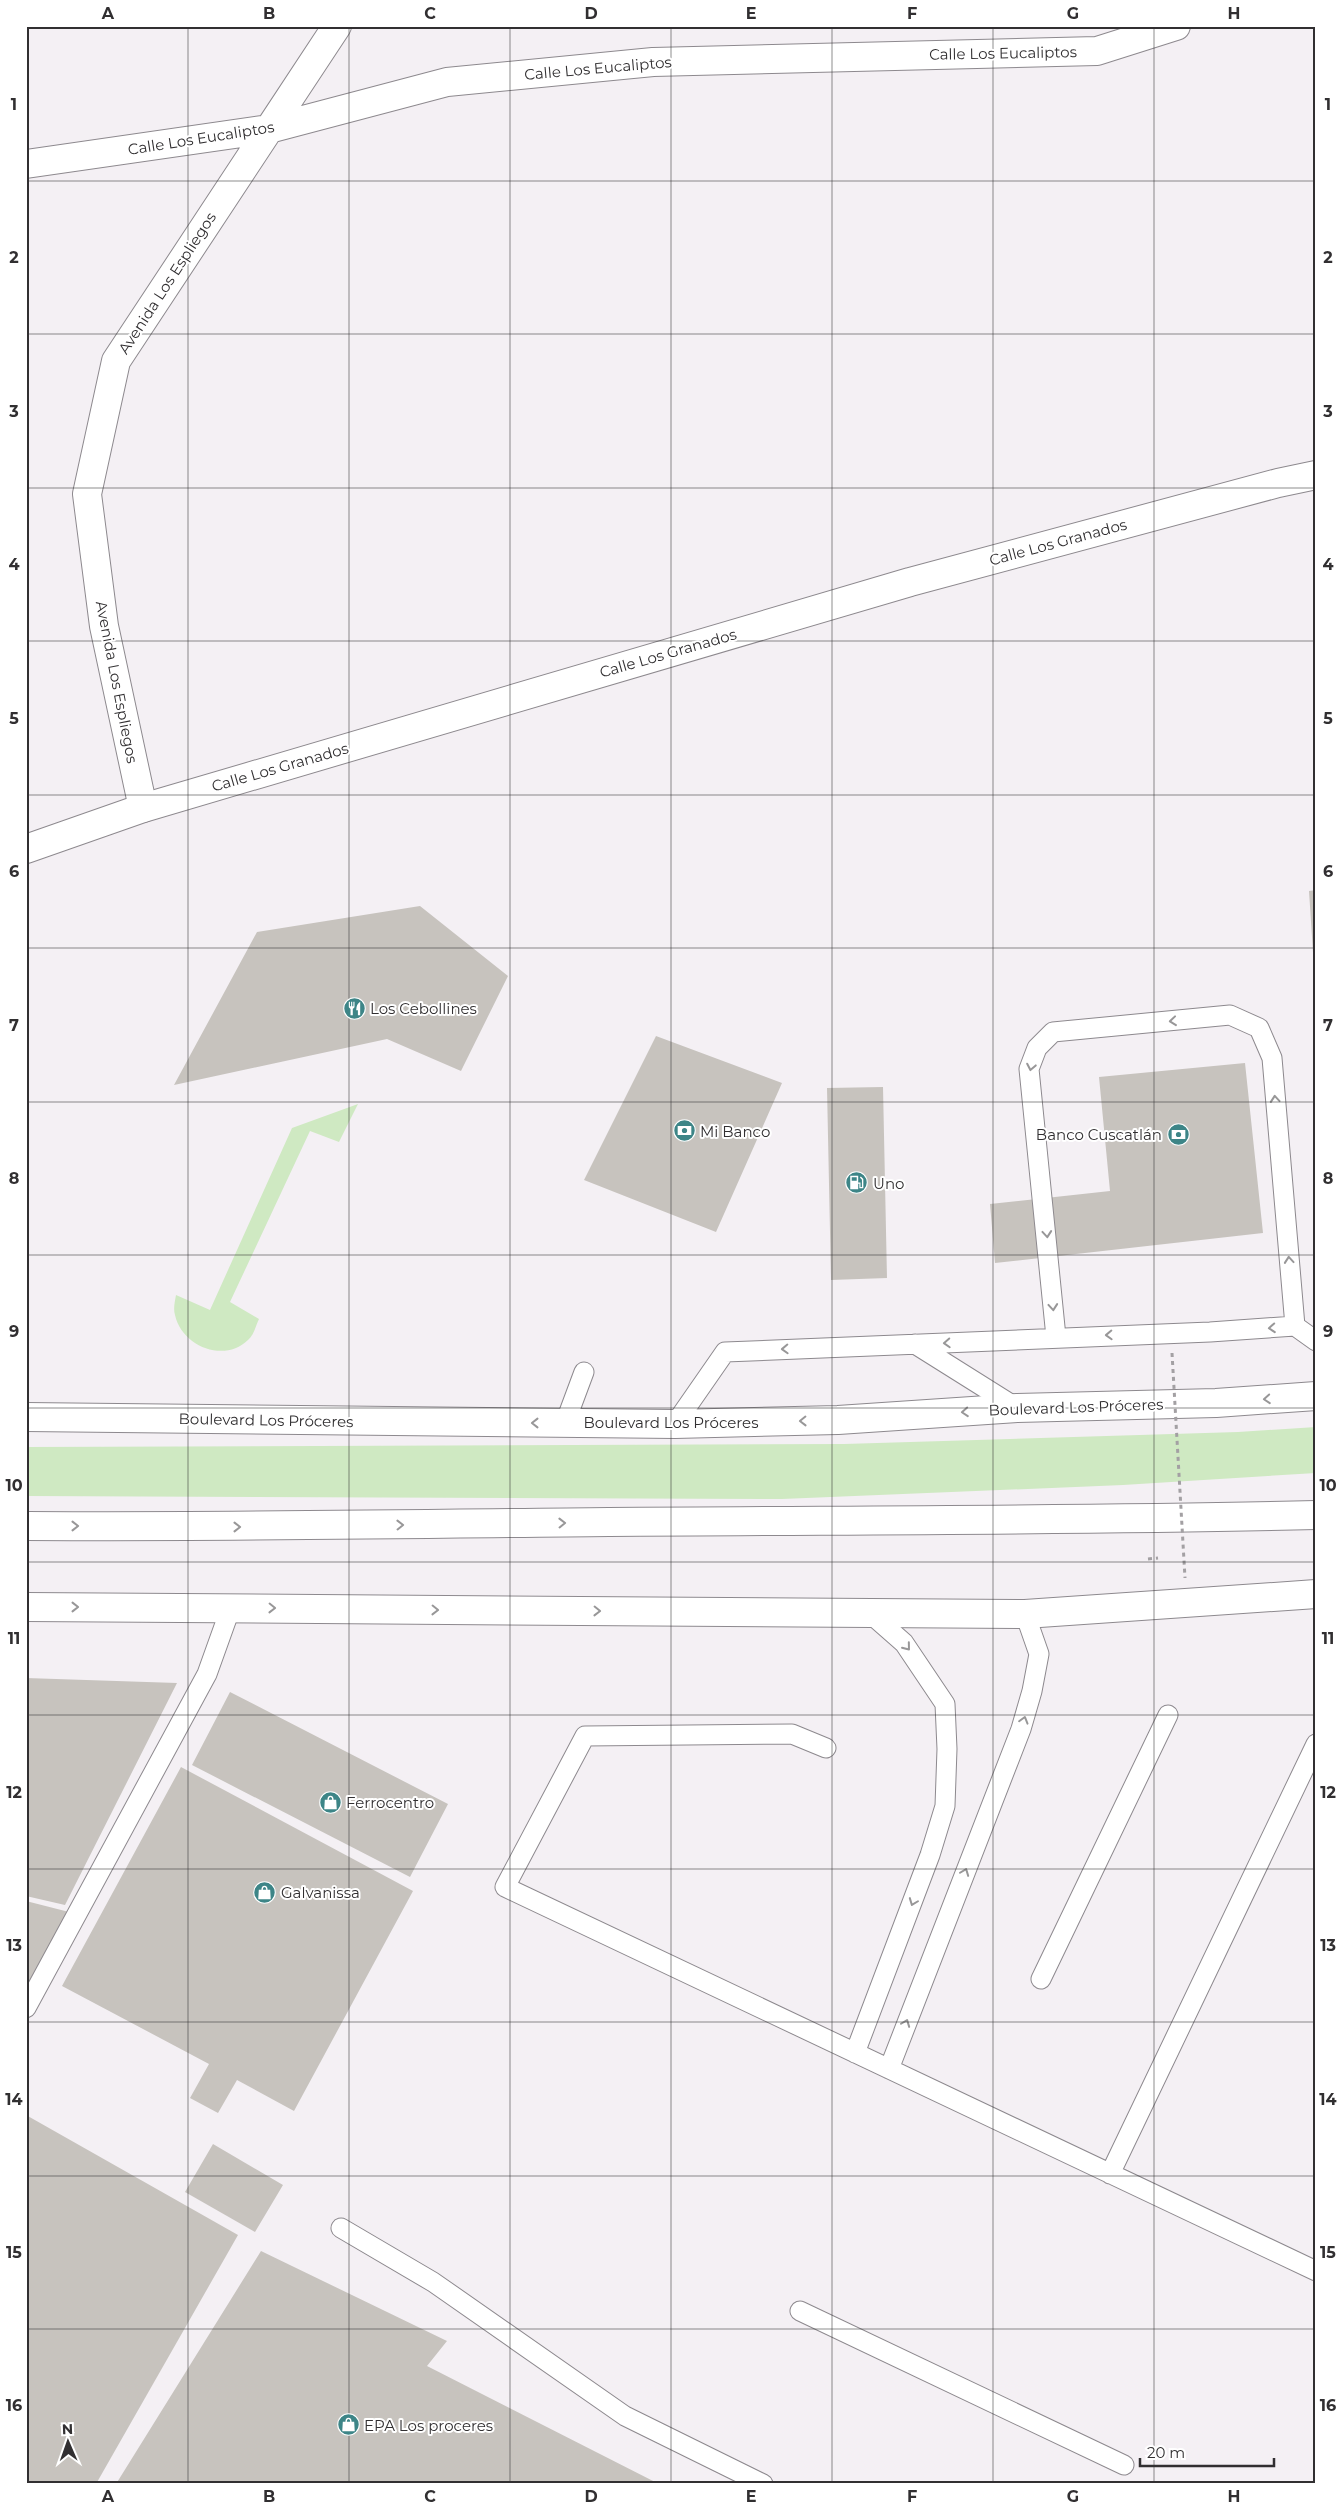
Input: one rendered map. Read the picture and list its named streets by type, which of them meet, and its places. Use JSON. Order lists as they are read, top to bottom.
{
  "streets": {
    "main road": [
      "Calle Los Eucaliptos",
      "Avenida Los Espliegos",
      "Calle Los Granados",
      "Boulevard Los Próceres"
    ]
  },
  "crossings": [
    ["Calle Los Eucaliptos", "Avenida Los Espliegos"],
    ["Avenida Los Espliegos", "Calle Los Granados"]
  ],
  "places": {
    "restaurant": ["Los Cebollines"],
    "bank": ["Mi Banco", "Banco Cuscatlán"],
    "fuel station": ["Uno"],
    "shop": ["Ferrocentro", "Galvanissa", "EPA Los proceres"]
  },
  "scale_bar": "20 m",
  "north": "top",
  "grid": {
    "columns": [
      "A",
      "B",
      "C",
      "D",
      "E",
      "F",
      "G",
      "H"
    ],
    "rows": [
      "1",
      "2",
      "3",
      "4",
      "5",
      "6",
      "7",
      "8",
      "9",
      "10",
      "11",
      "12",
      "13",
      "14",
      "15",
      "16"
    ]
  }
}
